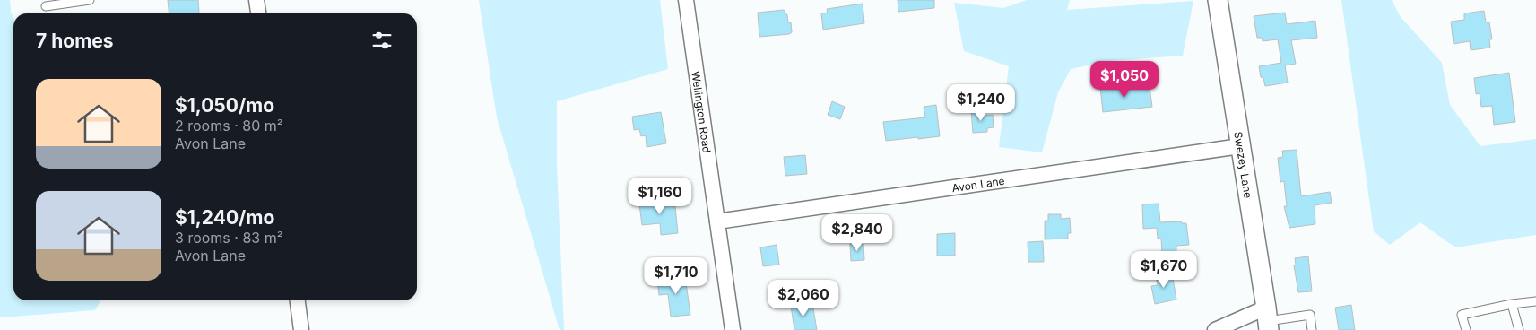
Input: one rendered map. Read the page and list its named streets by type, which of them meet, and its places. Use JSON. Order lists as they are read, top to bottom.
{
  "streets": {
    "street": ["Wellington Road", "Swezey Lane", "Avon Lane"]
  },
  "crossings": [
    ["Wellington Road", "Avon Lane"],
    ["Swezey Lane", "Avon Lane"]
  ],
  "page": {
    "heading": "7 homes",
    "price": [
      "$1,050",
      "$1,240",
      "$1,160",
      "$2,840",
      "$1,670",
      "$1,710",
      "$2,060"
    ],
    "list": [
      {
        "name": "$1,050/mo",
        "note": "2 rooms · 80 m² · Avon Lane"
      },
      {
        "name": "$1,240/mo",
        "note": "3 rooms · 83 m² · Avon Lane"
      }
    ]
  }
}
